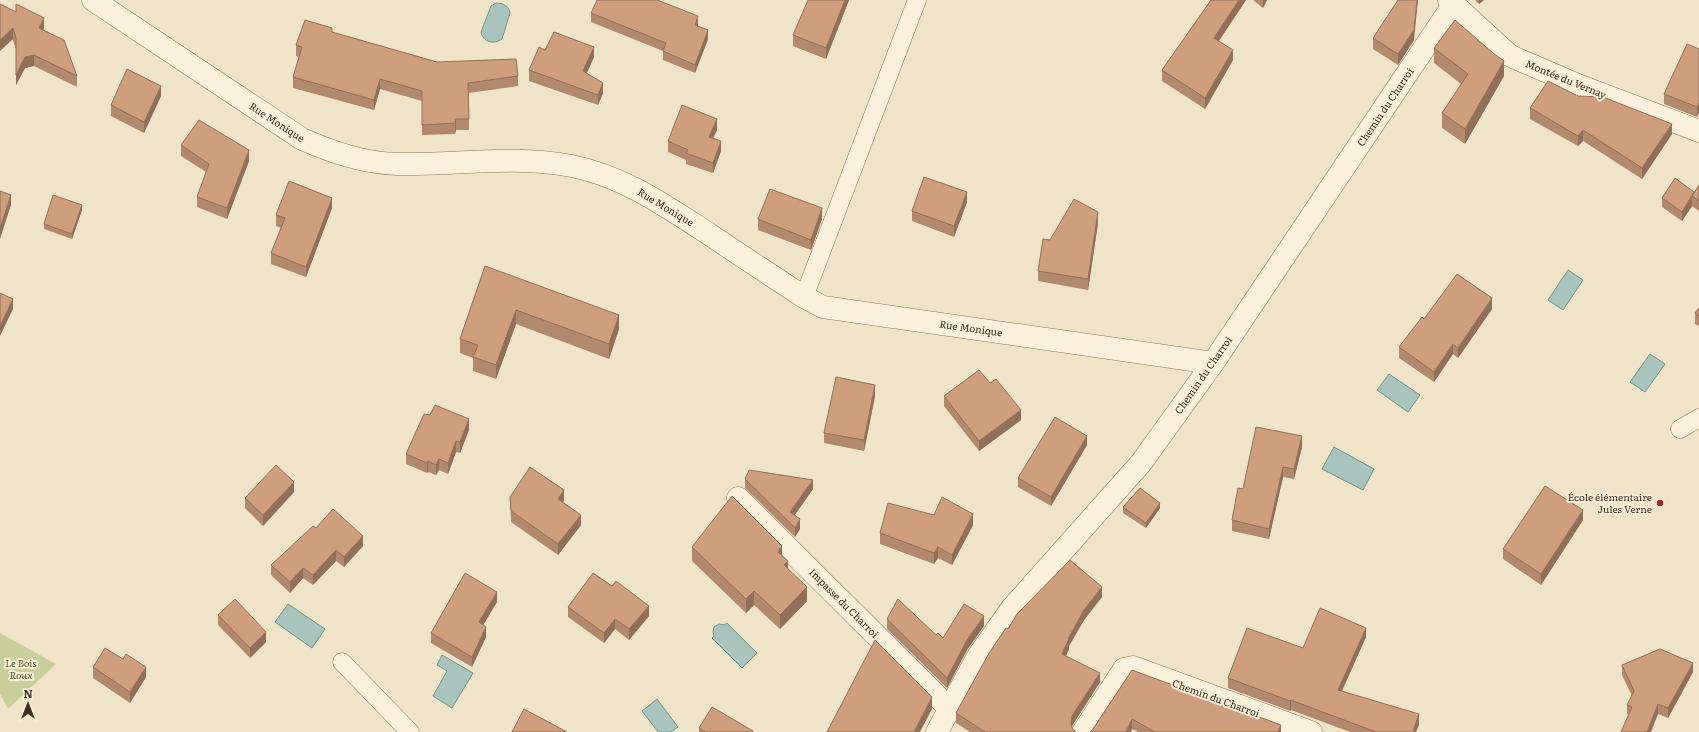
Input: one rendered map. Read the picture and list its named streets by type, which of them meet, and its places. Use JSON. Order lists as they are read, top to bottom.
{
  "streets": {
    "street": [
      "Montée du Vernay",
      "Chemin du Charroi",
      "Rue Monique",
      "Impasse du Charroi"
    ]
  },
  "crossings": [
    ["Montée du Vernay", "Chemin du Charroi"],
    ["Chemin du Charroi", "Rue Monique"],
    ["Chemin du Charroi", "Impasse du Charroi"]
  ],
  "parks": ["Le Bois Roux"],
  "places": ["École élémentaire Jules Verne"],
  "north": "top"
}
